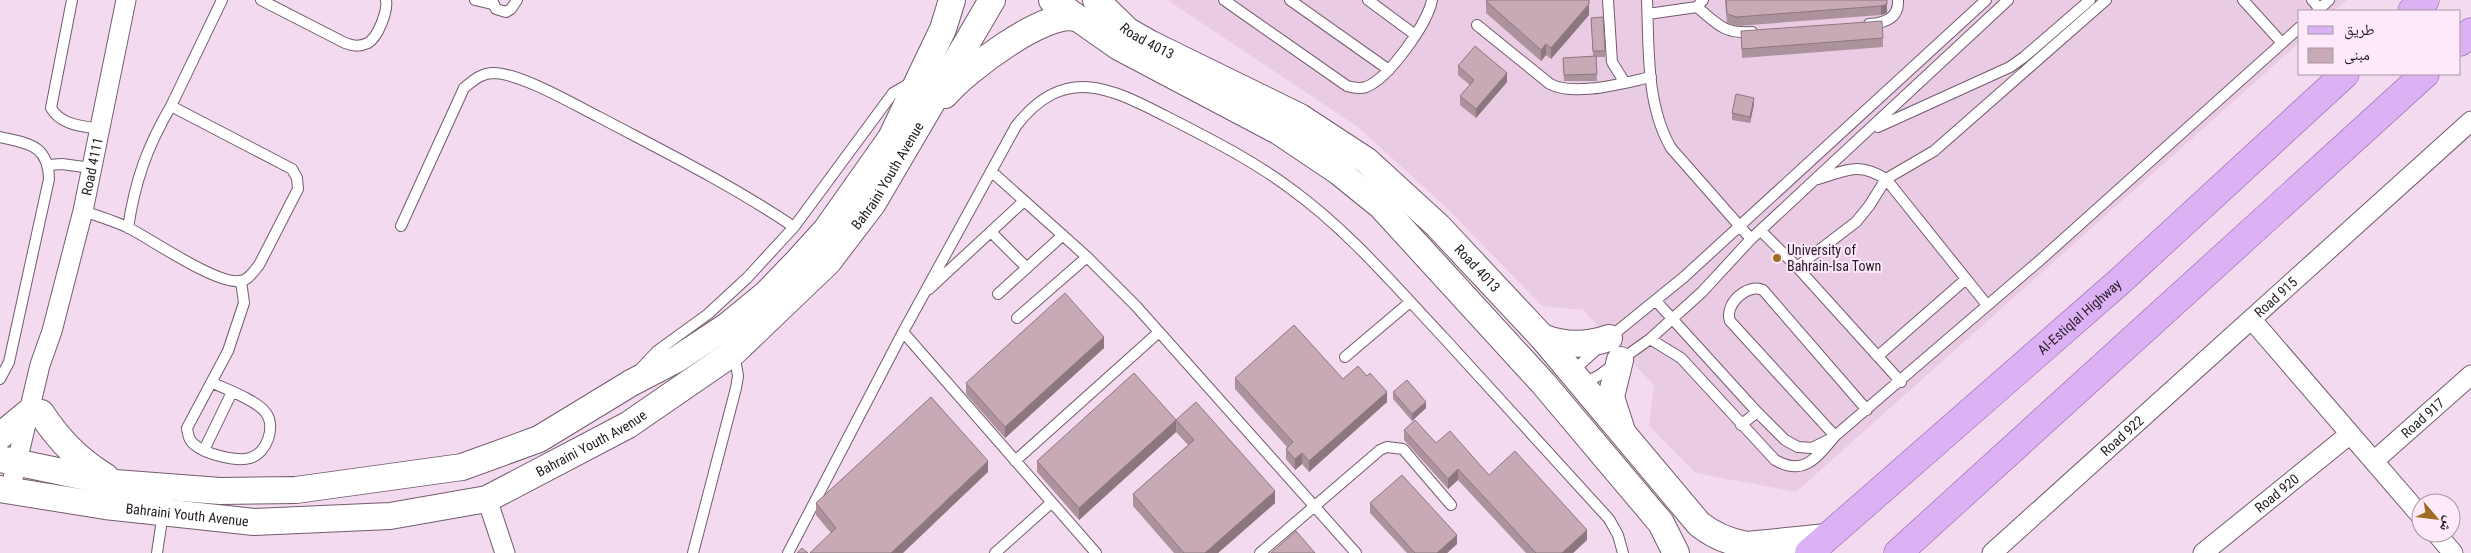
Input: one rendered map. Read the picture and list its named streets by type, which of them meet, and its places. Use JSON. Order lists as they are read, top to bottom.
{
  "streets": {
    "main road": ["Al-Estiqlal Highway"],
    "street": [
      "Road 4013",
      "Road 4111",
      "Bahraini Youth Avenue",
      "Road 915",
      "Road 917",
      "Road 922",
      "Road 920"
    ]
  },
  "crossings": [
    ["Road 4013", "Al-Estiqlal Highway"],
    ["Road 4111", "Bahraini Youth Avenue"],
    ["Road 915", "Road 917"],
    ["Road 915", "Road 922"],
    ["Road 915", "Road 920"]
  ],
  "places": ["University of Bahrain-Isa Town"],
  "legend": ["طريق", "مبنى"],
  "north": "bottom right"
}
